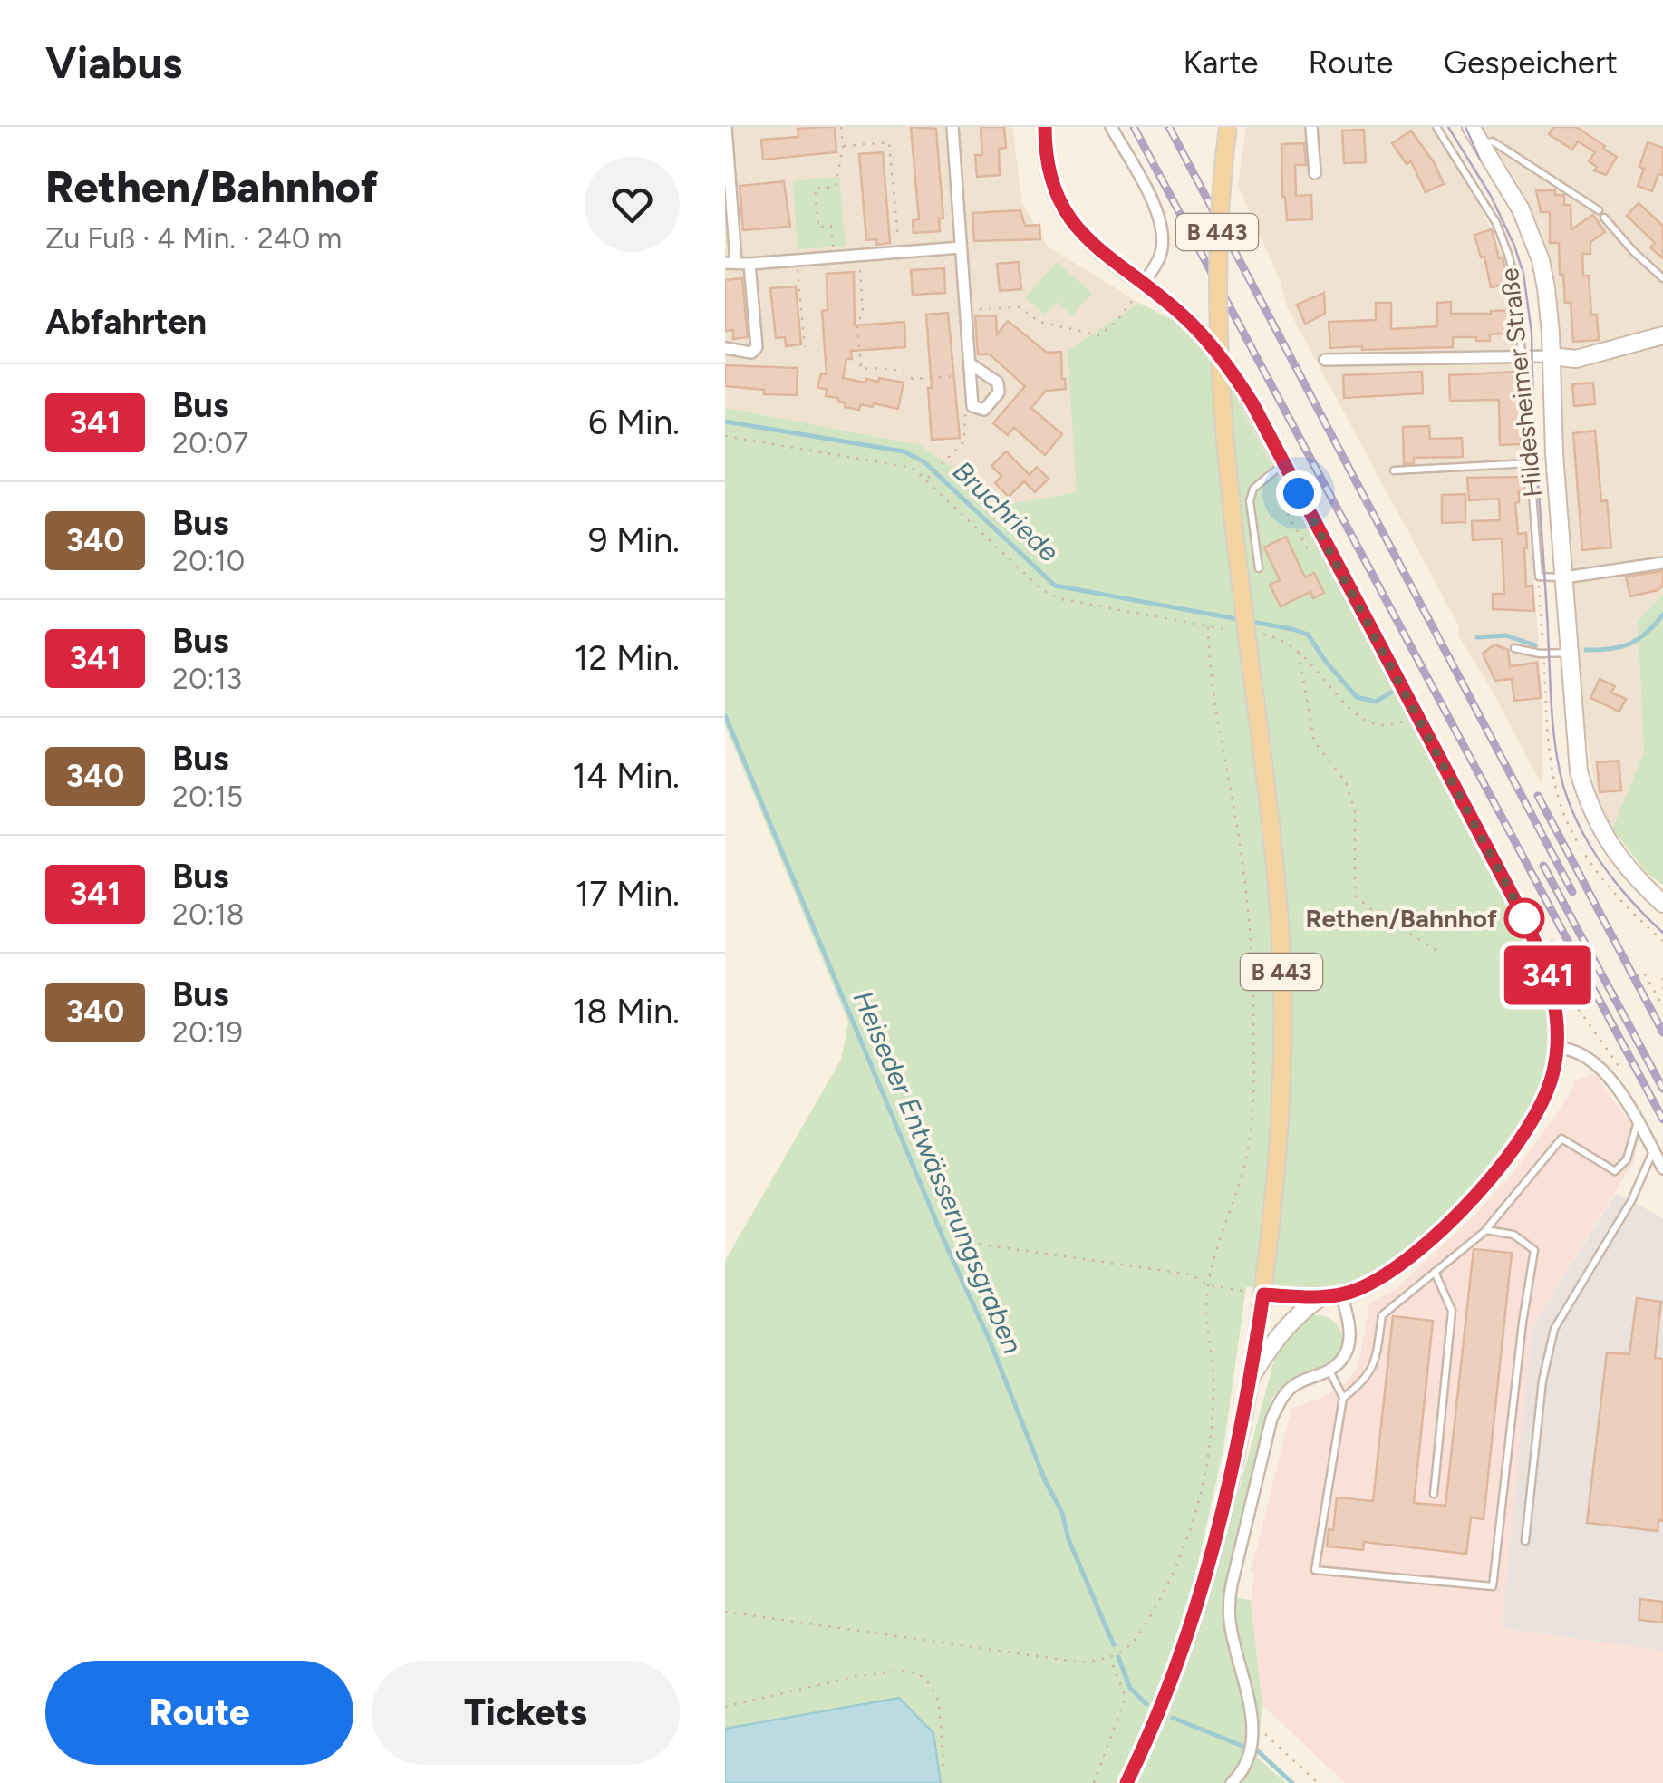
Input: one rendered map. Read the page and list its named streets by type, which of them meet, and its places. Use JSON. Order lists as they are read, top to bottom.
{
  "streets": {
    "main road": ["B 443"],
    "street": ["Hildesheimer Straße"]
  },
  "water": ["Bruchriede", "Heiseder Entwässerungsgraben"],
  "places": ["Rethen/Bahnhof"],
  "lines": ["bus line 341"],
  "page": {
    "header": "Viabus",
    "nav": ["Karte", "Route", "Gespeichert"],
    "heading": [
      ["Rethen/Bahnhof", "Zu Fuß · 4 Min. · 240 m"],
      "Abfahrten"
    ],
    "on_map": "341",
    "list": [
      {
        "mark": "341",
        "name": "Bus",
        "note": "20:07",
        "value": "6 Min."
      },
      {
        "mark": "340",
        "name": "Bus",
        "note": "20:10",
        "value": "9 Min."
      },
      {
        "mark": "341",
        "name": "Bus",
        "note": "20:13",
        "value": "12 Min."
      },
      {
        "mark": "340",
        "name": "Bus",
        "note": "20:15",
        "value": "14 Min."
      },
      {
        "mark": "341",
        "name": "Bus",
        "note": "20:18",
        "value": "17 Min."
      },
      {
        "mark": "340",
        "name": "Bus",
        "note": "20:19",
        "value": "18 Min."
      }
    ],
    "buttons": ["Route", "Tickets"]
  }
}
